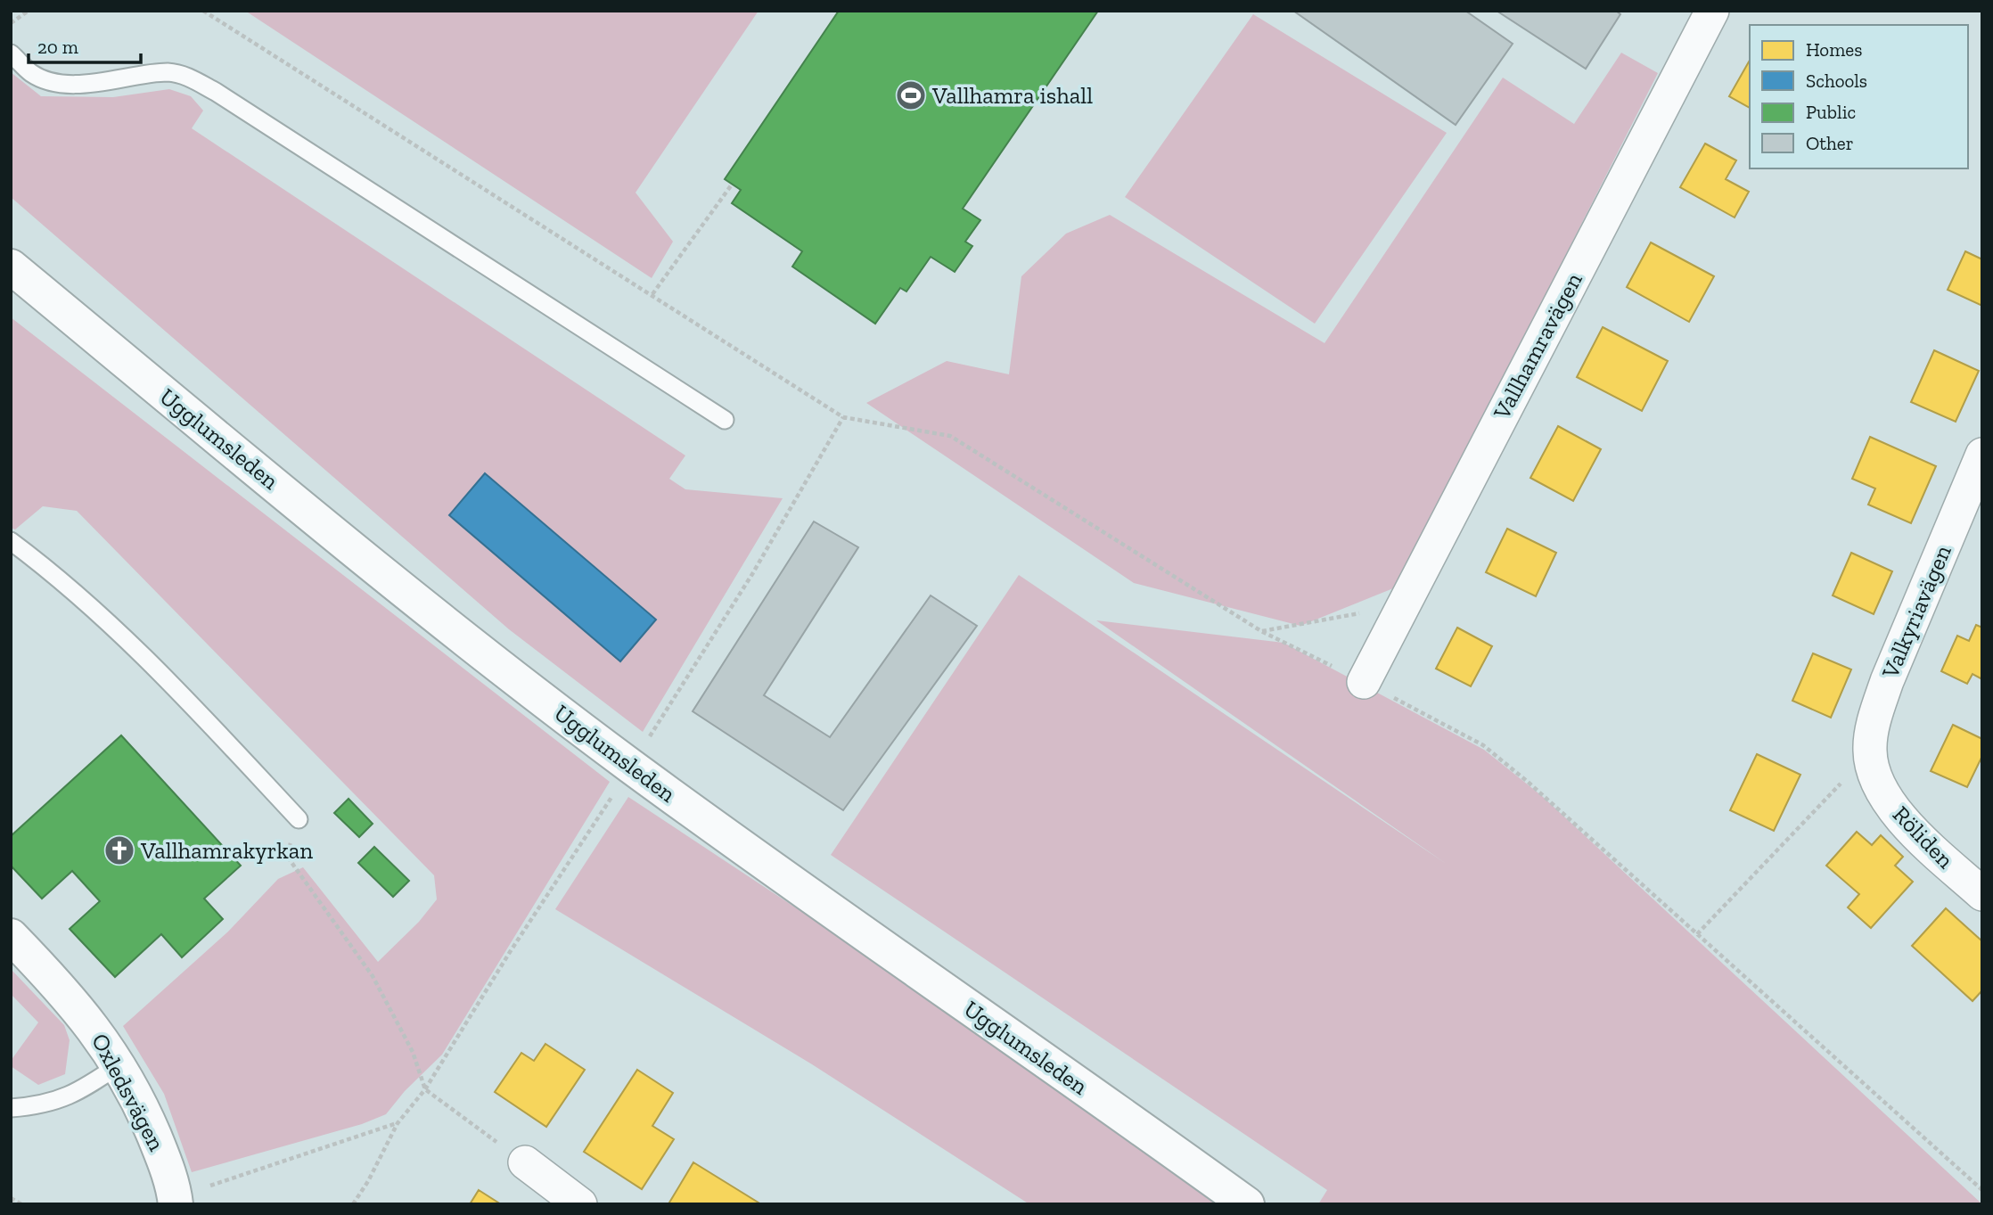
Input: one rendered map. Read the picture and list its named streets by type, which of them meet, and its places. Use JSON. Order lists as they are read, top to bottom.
{
  "streets": {
    "street": [
      "Vallhamravägen",
      "Ugglumsleden",
      "Valkyriavägen",
      "Röliden",
      "Oxledsvägen"
    ]
  },
  "crossings": [
    ["Valkyriavägen", "Röliden"]
  ],
  "places": {
    "sports": ["Vallhamra ishall"],
    "church": ["Vallhamrakyrkan"]
  },
  "legend": [
    "Homes",
    "Schools",
    "Public",
    "Other"
  ],
  "scale_bar": "20 m"
}
